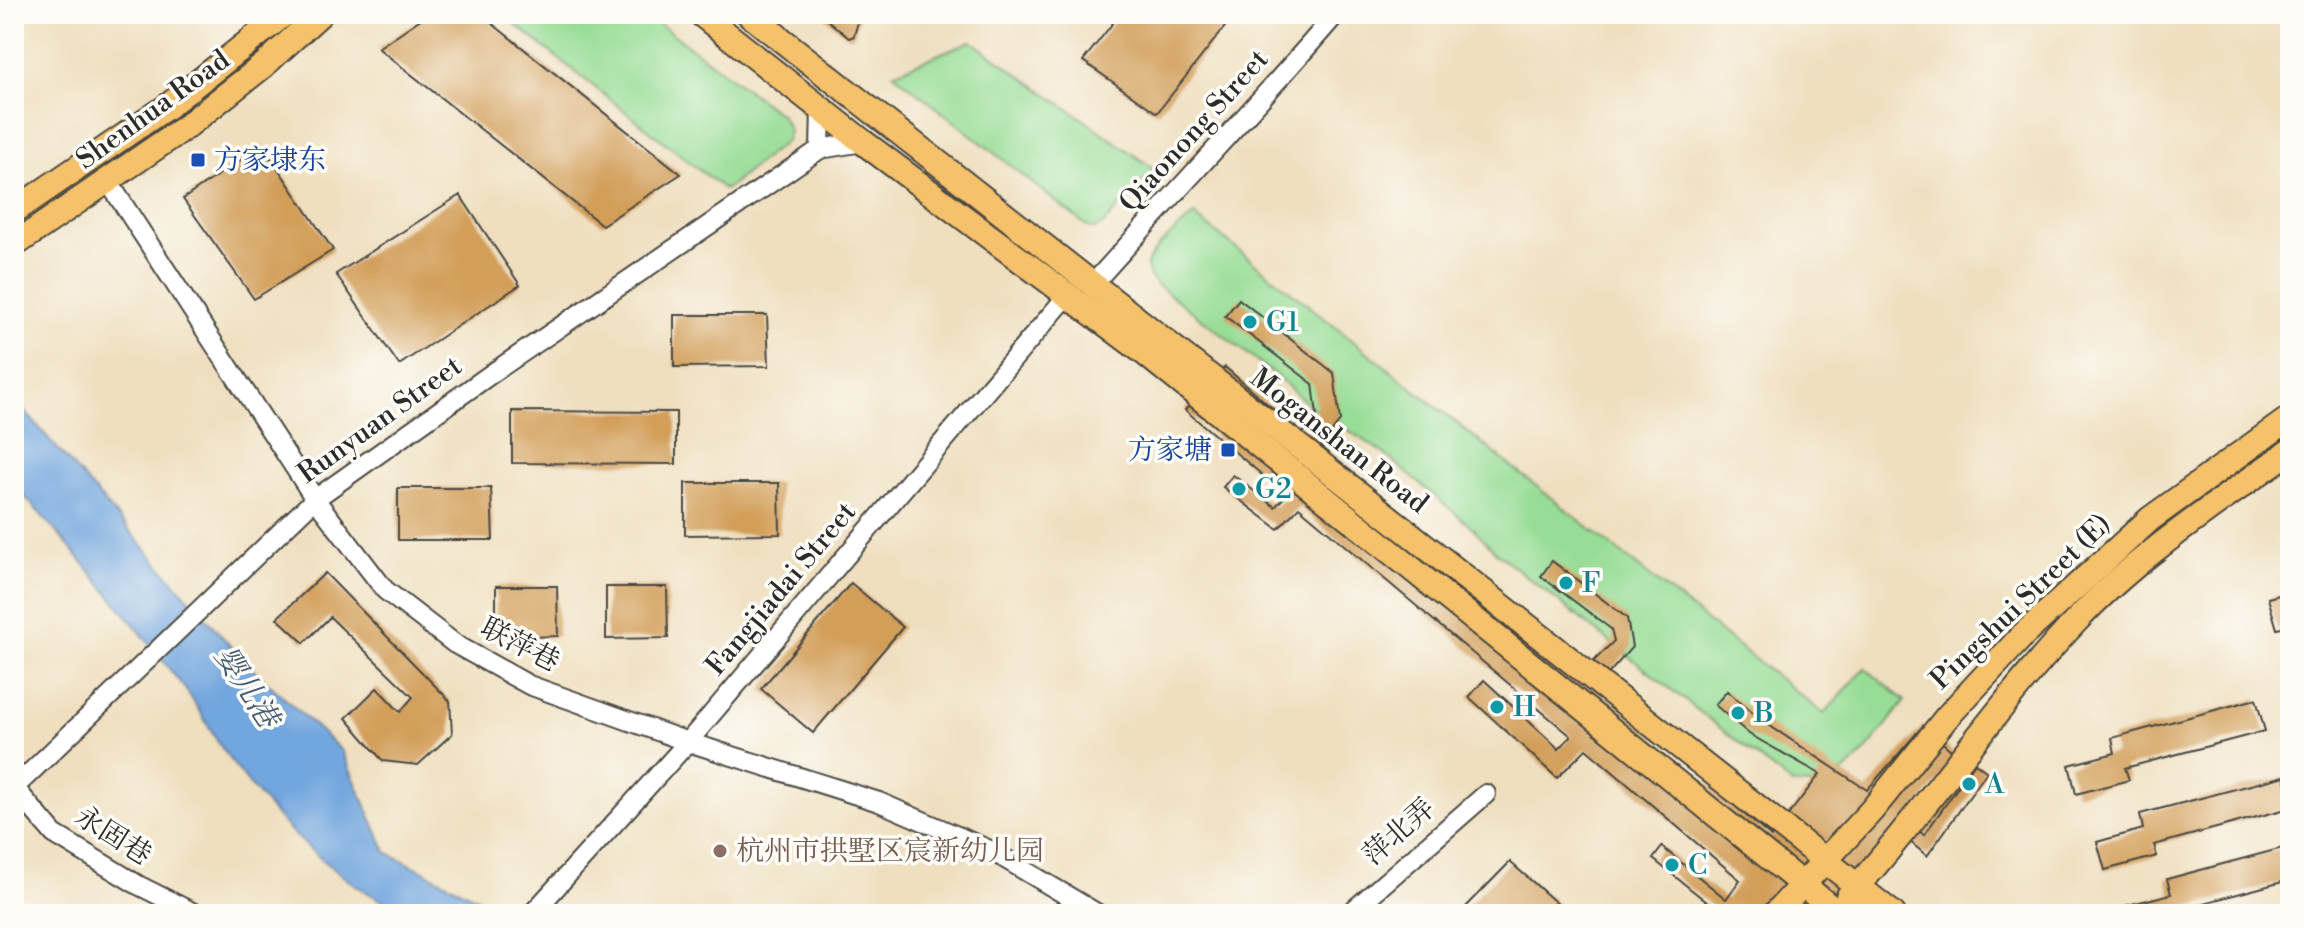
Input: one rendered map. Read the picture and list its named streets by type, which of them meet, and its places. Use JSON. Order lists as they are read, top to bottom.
{
  "streets": {
    "main road": ["Shenhua Road", "Moganshan Road", "Pingshui Street (E)"],
    "street": [
      "Qiaonong Street",
      "Runyuan Street",
      "Fangjiadai Street",
      "联萍巷",
      "萍北弄",
      "永固巷"
    ]
  },
  "crossings": [
    ["Shenhua Road", "联萍巷"],
    ["Qiaonong Street", "Moganshan Road"],
    ["Runyuan Street", "Moganshan Road"],
    ["Runyuan Street", "联萍巷"],
    ["Runyuan Street", "永固巷"],
    ["Moganshan Road", "Fangjiadai Street"],
    ["Moganshan Road", "Pingshui Street (E)"],
    ["Fangjiadai Street", "联萍巷"]
  ],
  "water": ["婴儿港"],
  "places": {
    "transit": ["方家埭东", "方家塘"],
    "other": [
      "G1",
      "G2",
      "F",
      "H",
      "B",
      "A",
      "杭州市拱墅区宸新幼儿园",
      "C"
    ]
  }
}
